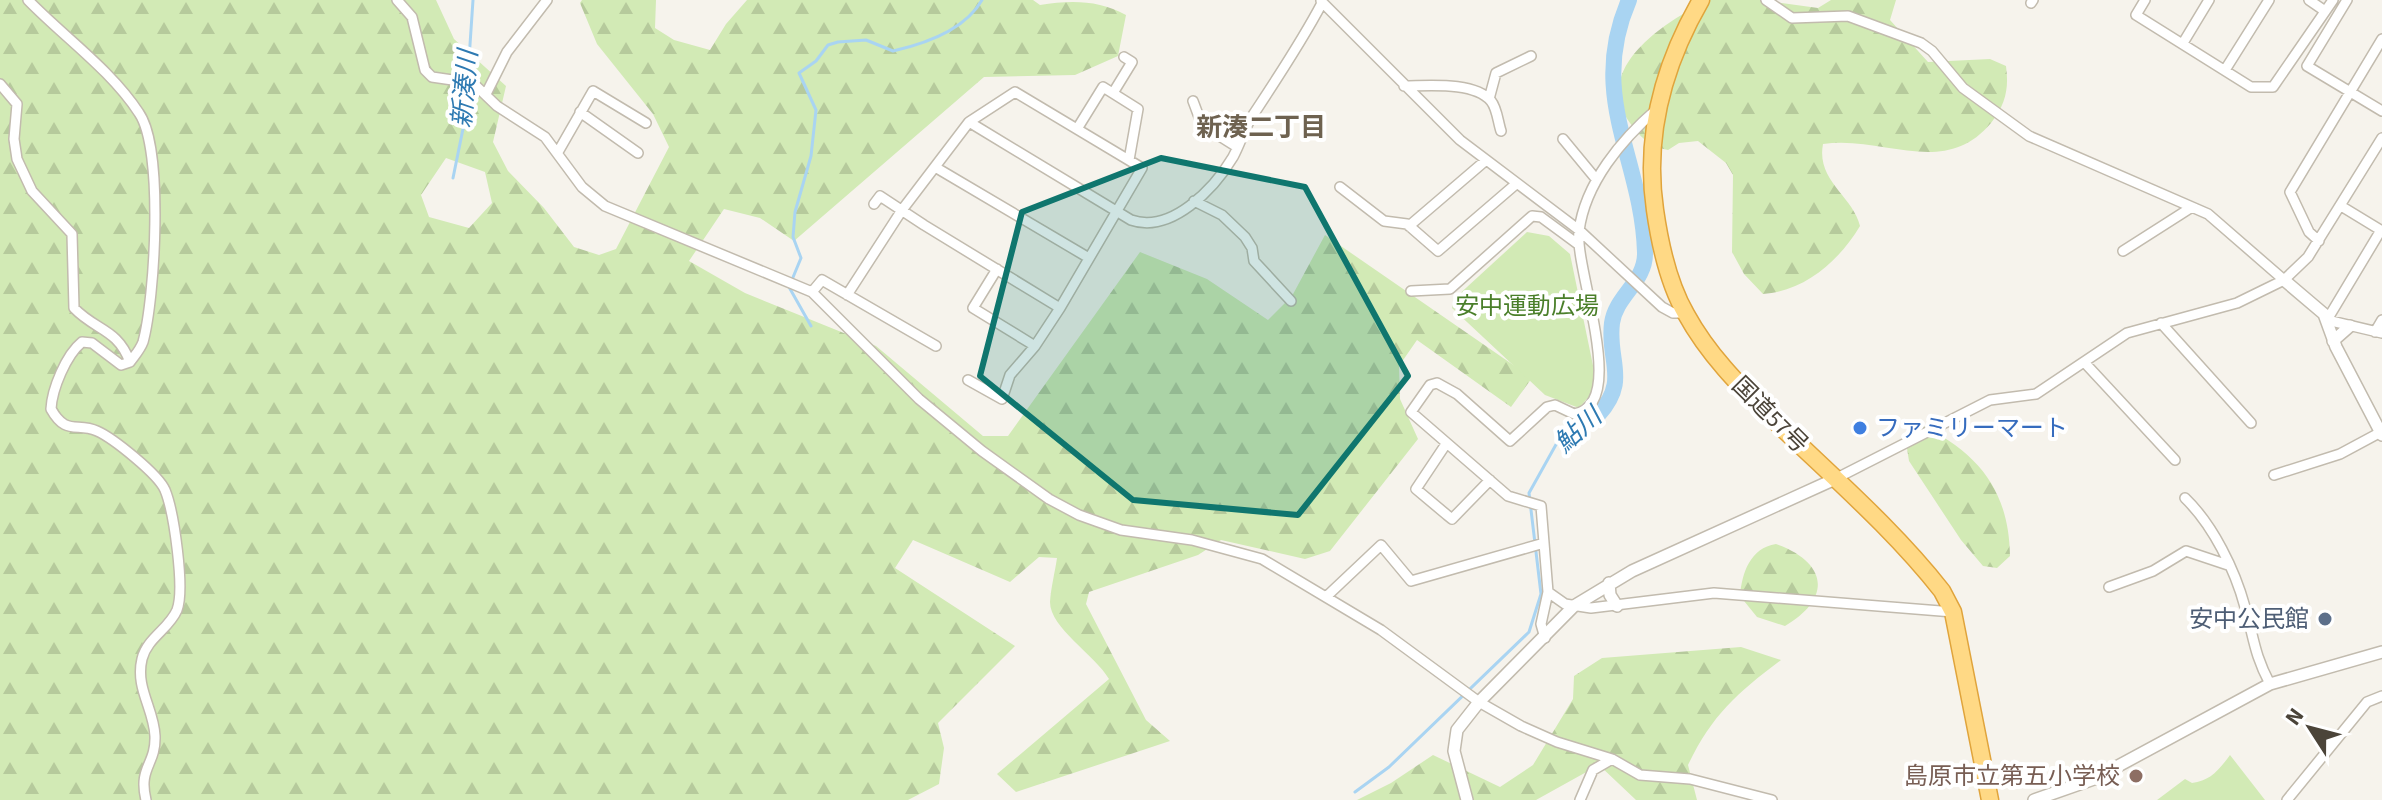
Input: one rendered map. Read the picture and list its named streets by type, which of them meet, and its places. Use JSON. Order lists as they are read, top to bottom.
{
  "streets": {
    "highway": ["国道57号"]
  },
  "districts": ["新湊二丁目"],
  "water": ["新湊川", "鮎川"],
  "parks": ["安中運動広場"],
  "places": ["ファミリーマート", "安中公民館", "島原市立第五小学校"],
  "north": "top left"
}
